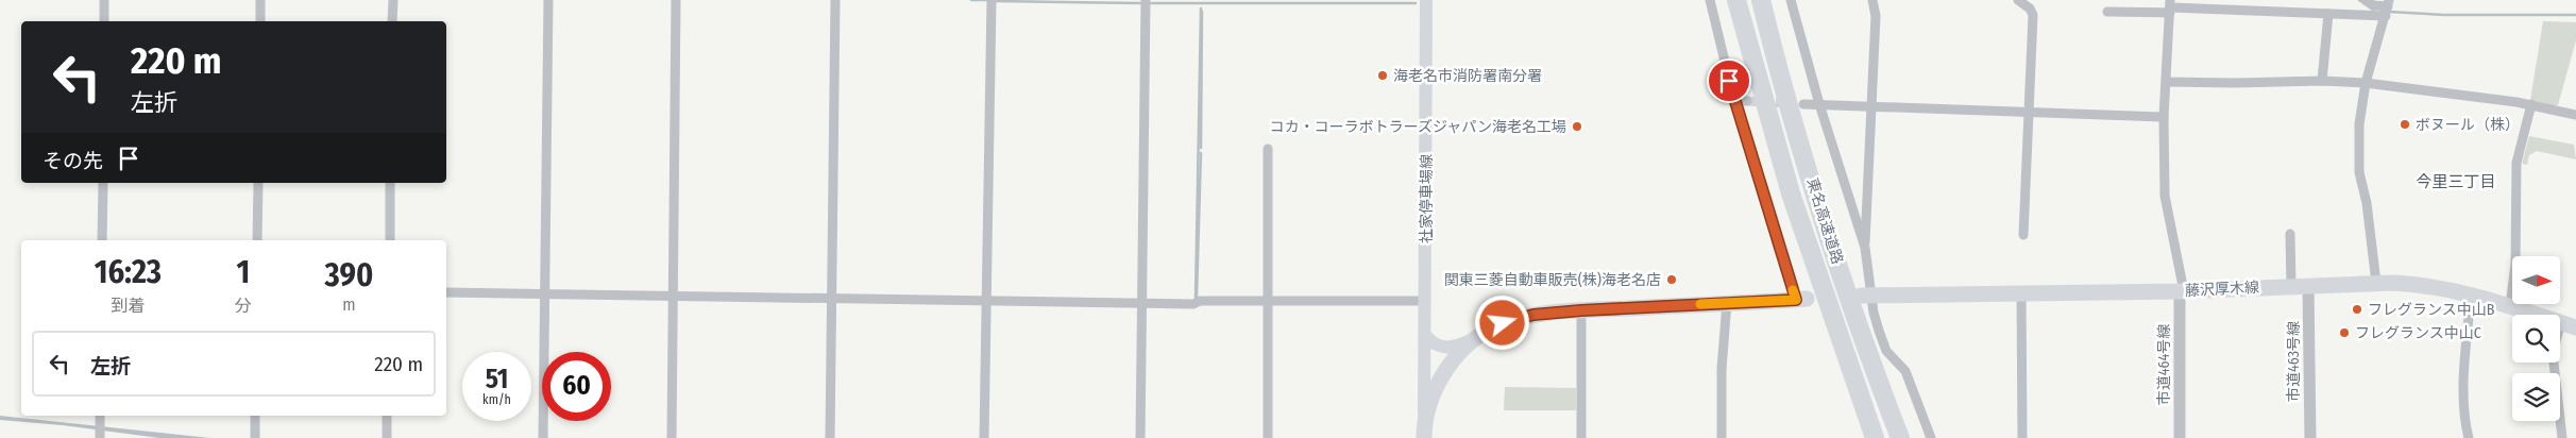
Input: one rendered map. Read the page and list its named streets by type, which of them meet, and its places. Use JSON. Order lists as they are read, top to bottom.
{
  "streets": {
    "highway": ["東名高速道路"],
    "main road": ["社家停車場線", "藤沢厚木線"],
    "street": ["市道463号線", "市道464号線"]
  },
  "crossings": [
    ["東名高速道路", "藤沢厚木線"],
    ["藤沢厚木線", "市道463号線"],
    ["藤沢厚木線", "市道464号線"]
  ],
  "districts": ["今里三丁目"],
  "places": [
    "海老名市消防署南分署",
    "ボヌール（株）",
    "コカ・コーラボトラーズジャパン海老名工場",
    "関東三菱自動車販売(株)海老名店",
    "フレグランス中山B",
    "フレグランス中山C"
  ],
  "north": "right",
  "page": {
    "turn": ["220 m", "左折"],
    "then": "その先",
    "eta": [
      "16:23",
      "到着",
      "1",
      "分",
      "390",
      "m"
    ],
    "list": [
      {
        "name": "左折",
        "value": "220 m"
      }
    ],
    "speed": "51 km/h",
    "limit": "60"
  }
}
